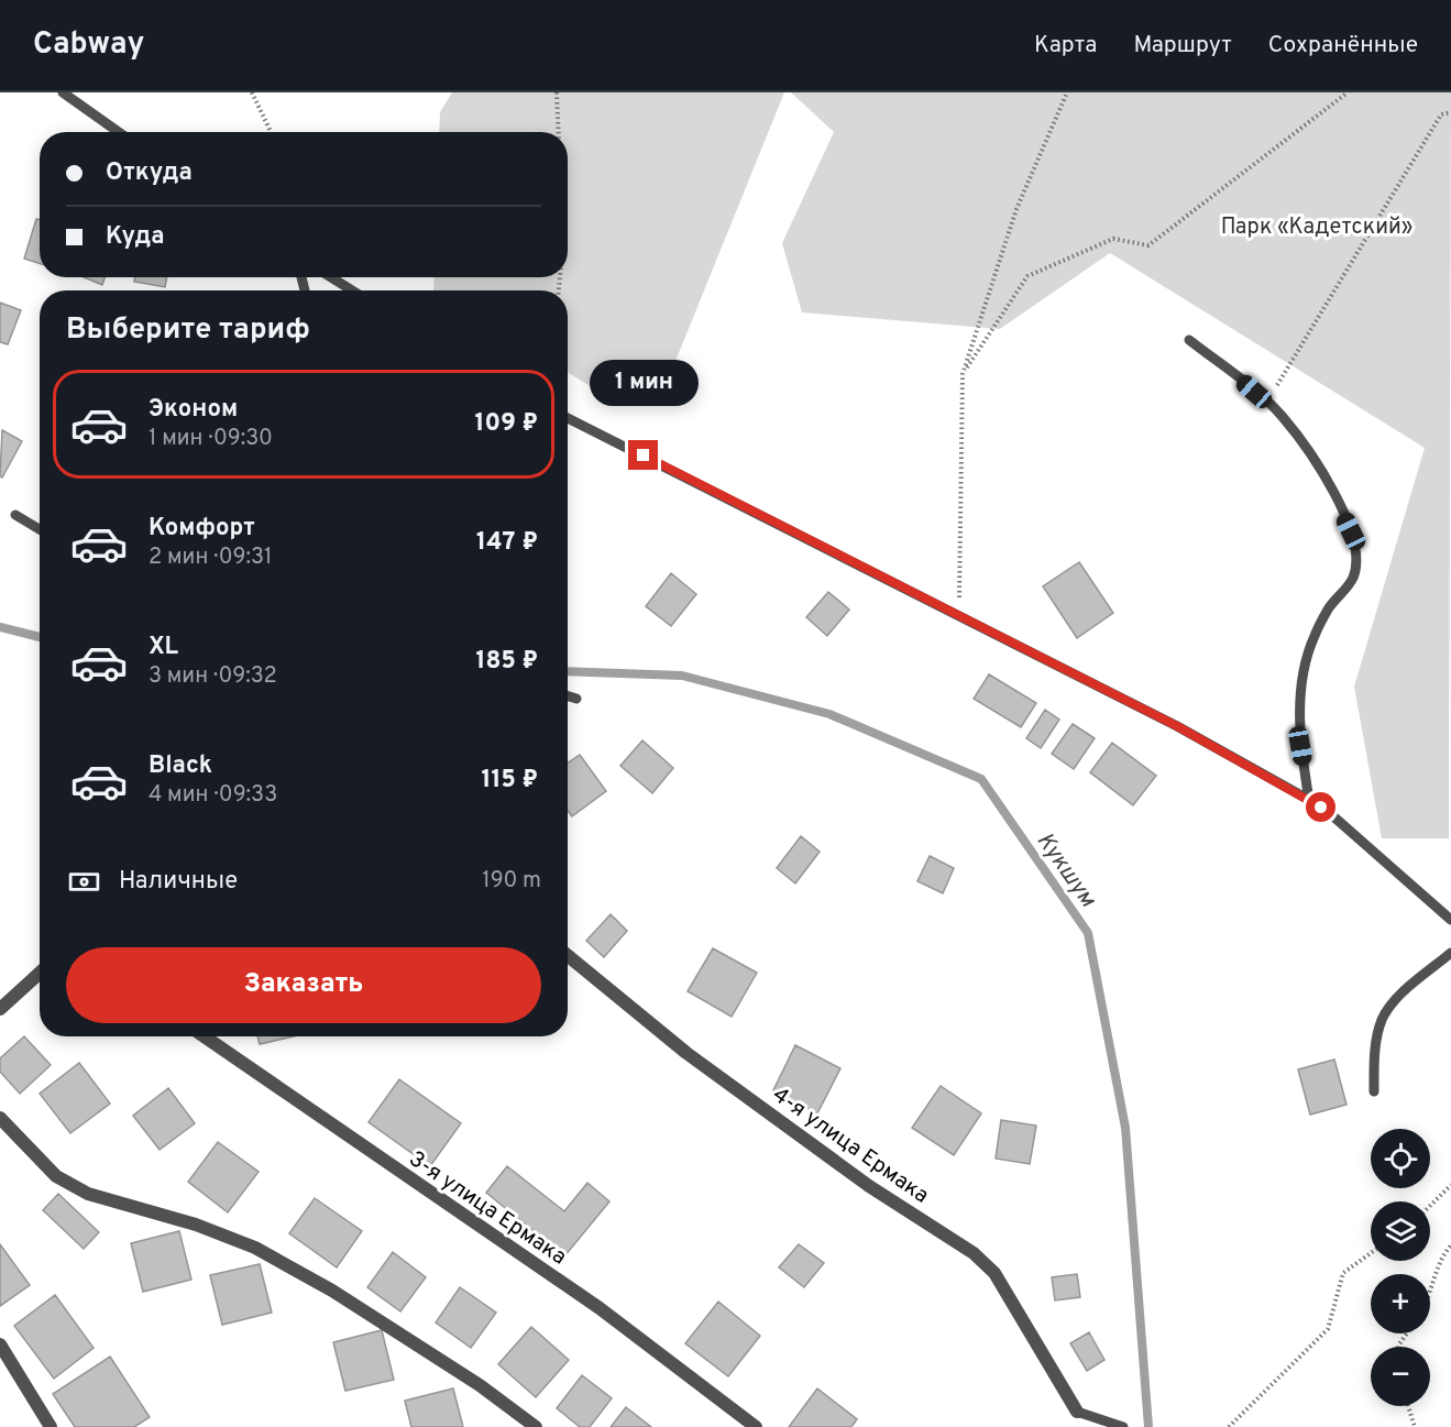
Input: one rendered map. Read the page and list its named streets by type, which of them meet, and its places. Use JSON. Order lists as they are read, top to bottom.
{
  "streets": {
    "street": ["4-я улица Ермака", "3-я улица Ермака"]
  },
  "water": ["Кукшум"],
  "parks": ["Парк «Кадетский»"],
  "page": {
    "header": "Cabway",
    "nav": ["Карта", "Маршрут", "Сохранённые"],
    "banner": ["Откуда", "Куда"],
    "heading": "Выберите тариф",
    "bubble": "1 мин",
    "list": [
      {
        "name": "Эконом",
        "note": "1 мин · 09:30",
        "value": "109 ₽"
      },
      {
        "name": "Комфорт",
        "note": "2 мин · 09:31",
        "value": "147 ₽"
      },
      {
        "name": "XL",
        "note": "3 мин · 09:32",
        "value": "185 ₽"
      },
      {
        "name": "Black",
        "note": "4 мин · 09:33",
        "value": "115 ₽"
      }
    ],
    "pay": ["Наличные", "190 m"],
    "buttons": "Заказать",
    "map_buttons": ["+", "−"]
  }
}
